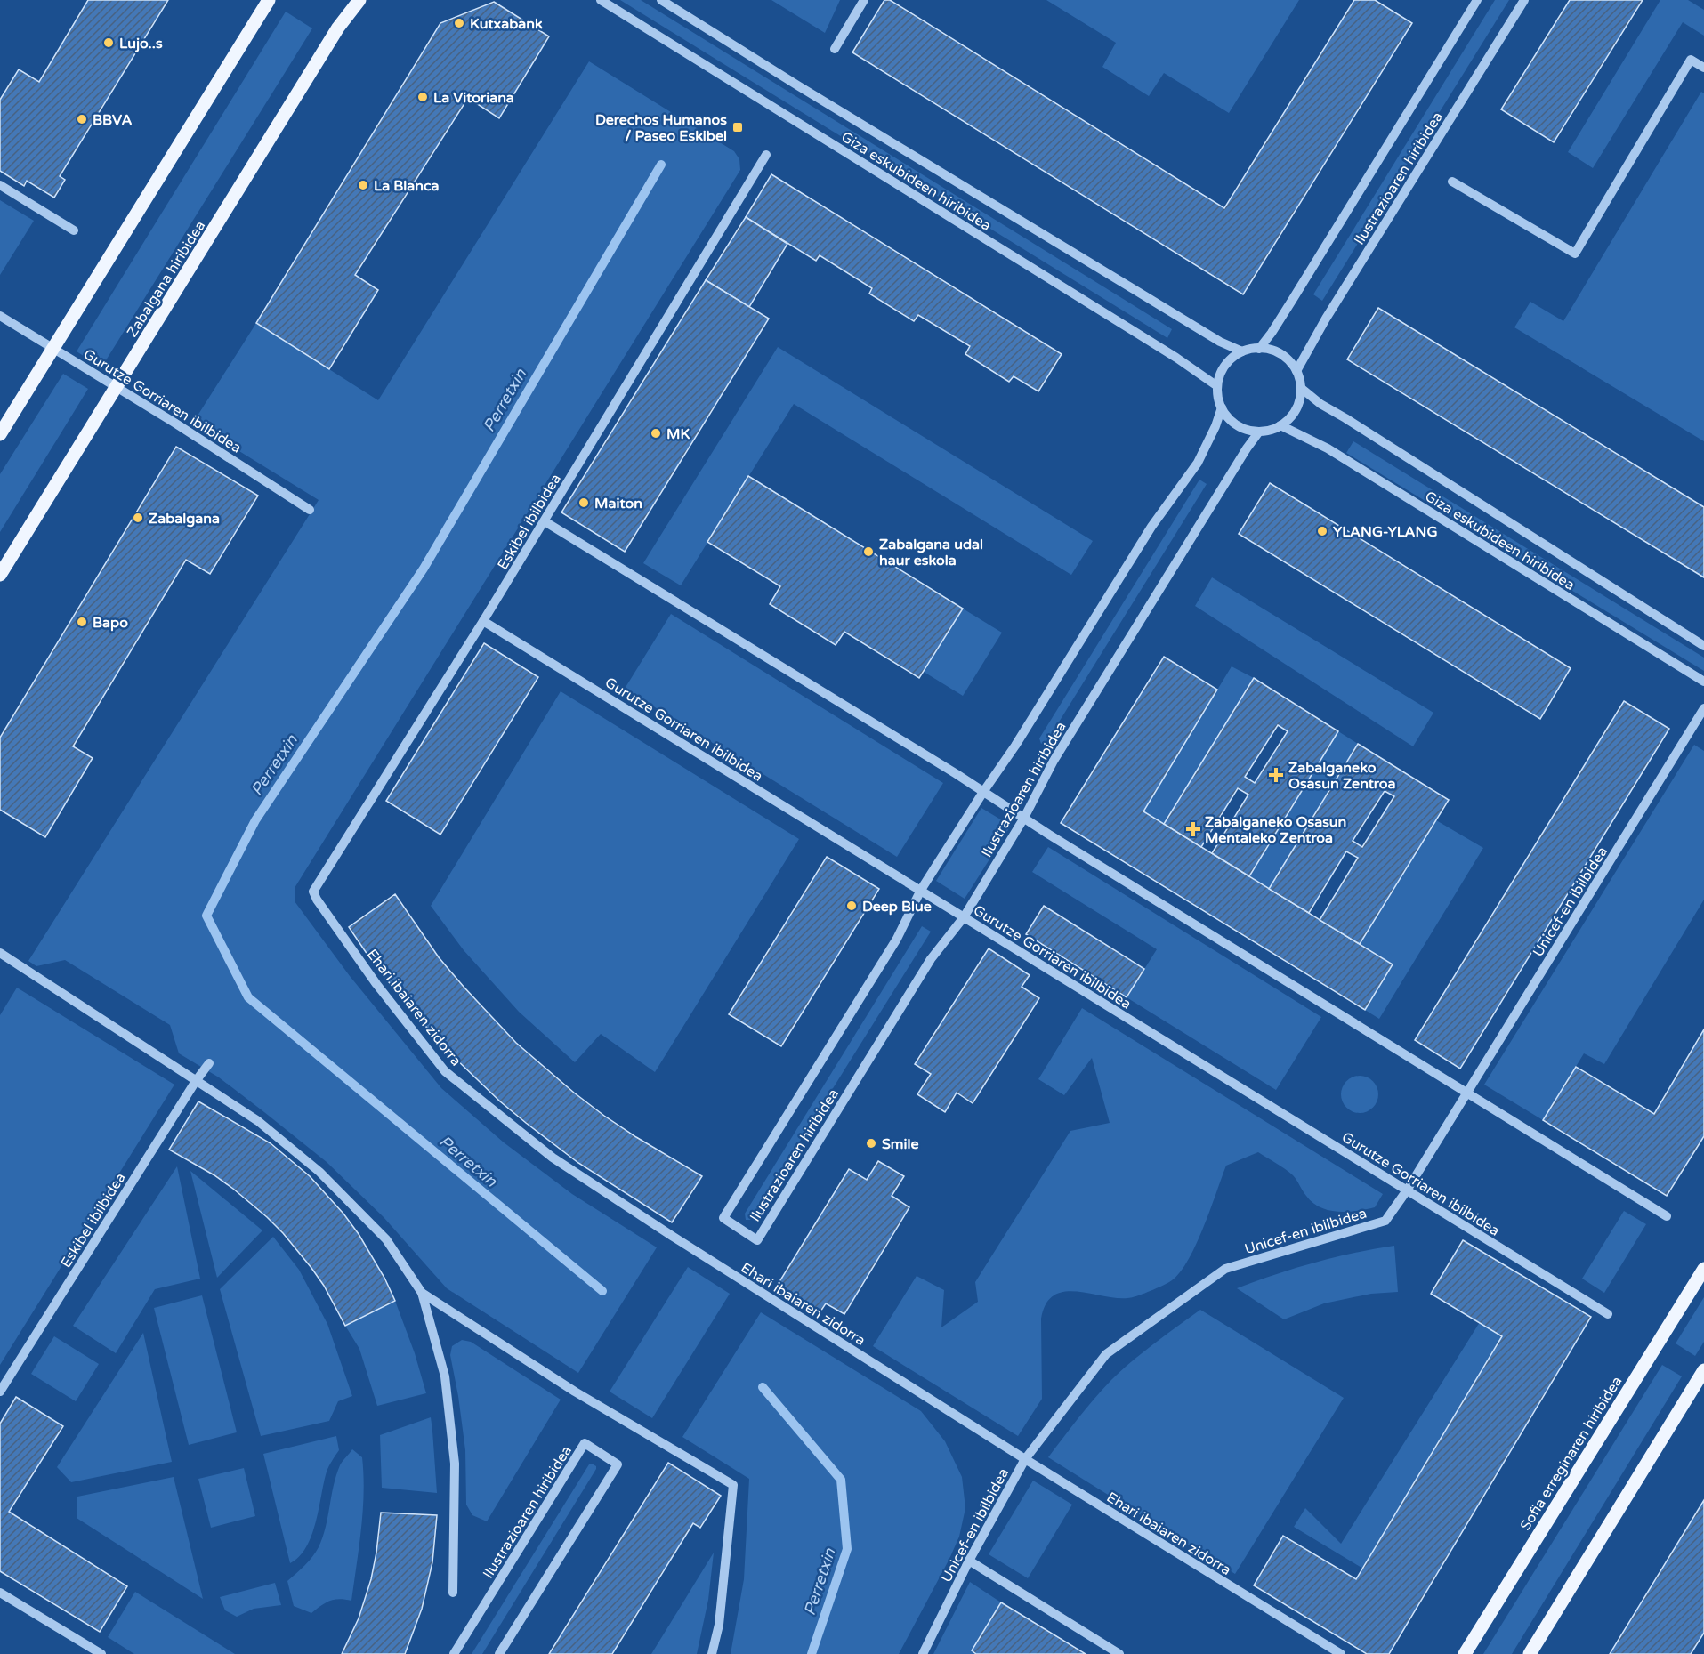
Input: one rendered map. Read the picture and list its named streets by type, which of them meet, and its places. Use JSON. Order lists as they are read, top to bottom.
{
  "streets": {
    "main road": ["Zabalgana hiribidea", "Sofia erreginaren hiribidea"],
    "street": [
      "Ilustrazioaren hiribidea",
      "Giza eskubideen hiribidea",
      "Gurutze Gorriaren ibilbidea",
      "Eskibel ibilbidea",
      "Unicef-en ibilbidea",
      "Ehari ibaiaren zidorra"
    ]
  },
  "crossings": [
    ["Ilustrazioaren hiribidea", "Giza eskubideen hiribidea"],
    ["Ilustrazioaren hiribidea", "Gurutze Gorriaren ibilbidea"],
    ["Zabalgana hiribidea", "Gurutze Gorriaren ibilbidea"],
    ["Gurutze Gorriaren ibilbidea", "Eskibel ibilbidea"],
    ["Gurutze Gorriaren ibilbidea", "Unicef-en ibilbidea"],
    ["Eskibel ibilbidea", "Ehari ibaiaren zidorra"],
    ["Unicef-en ibilbidea", "Ehari ibaiaren zidorra"]
  ],
  "water": ["Perretxin"],
  "places": {
    "other": [
      "Kutxabank",
      "Lujo..s",
      "La Vitoriana",
      "BBVA",
      "La Blanca",
      "MK",
      "Maiton",
      "Zabalgana",
      "YLANG-YLANG",
      "Zabalgana udal haur eskola",
      "Bapo",
      "Deep Blue",
      "Smile"
    ],
    "transit": ["Derechos Humanos / Paseo Eskibel"],
    "health": ["Zabalganeko Osasun Zentroa", "Zabalganeko Osasun Mentaleko Zentroa"]
  }
}
